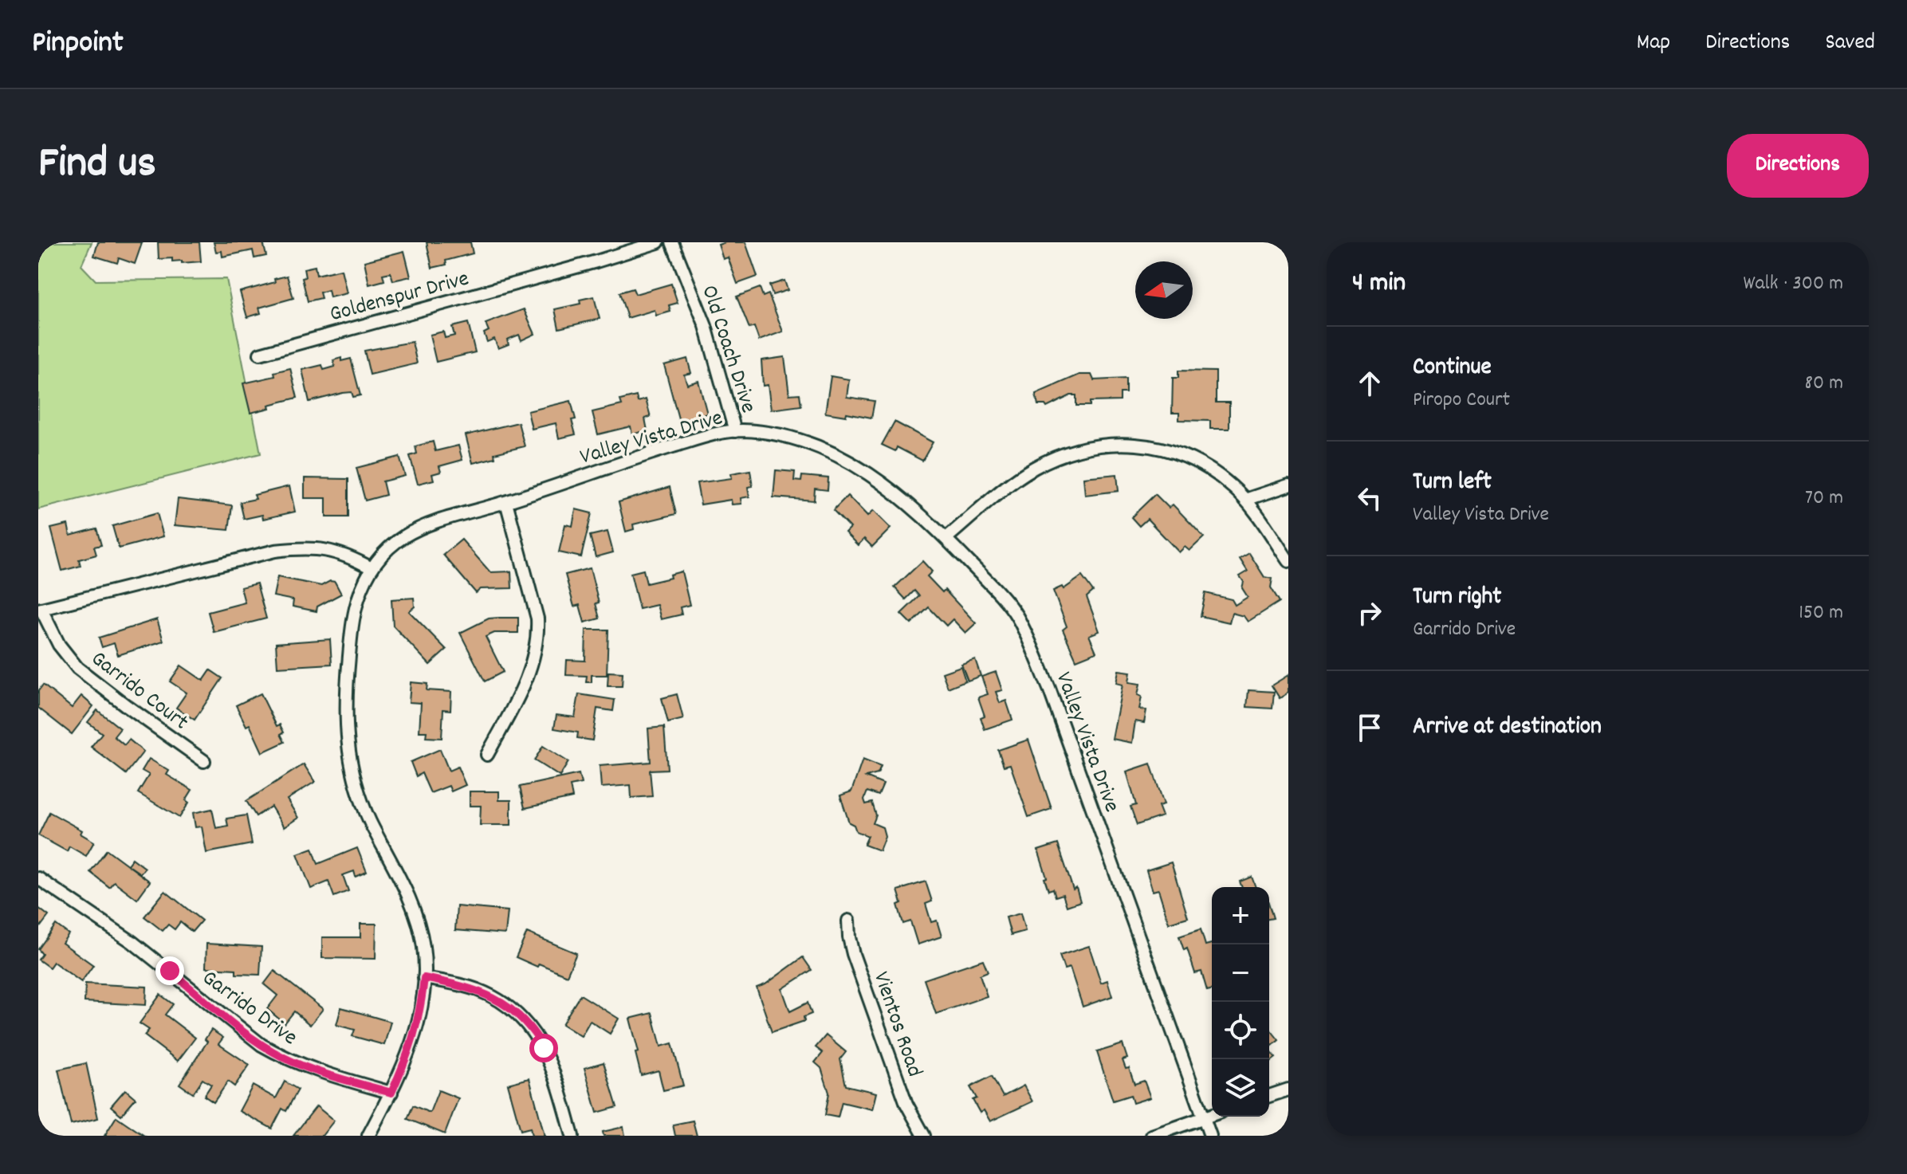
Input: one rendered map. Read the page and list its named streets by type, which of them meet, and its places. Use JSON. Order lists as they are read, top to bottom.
{
  "streets": {
    "street": [
      "Goldenspur Drive",
      "Old Coach Drive",
      "Valley Vista Drive",
      "Garrido Court",
      "Garrido Drive",
      "Vientos Road"
    ]
  },
  "crossings": [
    ["Old Coach Drive", "Valley Vista Drive"],
    ["Valley Vista Drive", "Garrido Drive"]
  ],
  "north": "left",
  "page": {
    "header": "Pinpoint",
    "nav": ["Map", "Directions", "Saved"],
    "title": "Find us",
    "buttons": "Directions",
    "heading": ["4 min", "Walk · 300 m"],
    "list": [
      ["Continue", "Piropo Court", "80 m"],
      ["Turn left", "Valley Vista Drive", "70 m"],
      ["Turn right", "Garrido Drive", "150 m"],
      "Arrive at destination"
    ],
    "map_buttons": ["+", "−"]
  }
}
